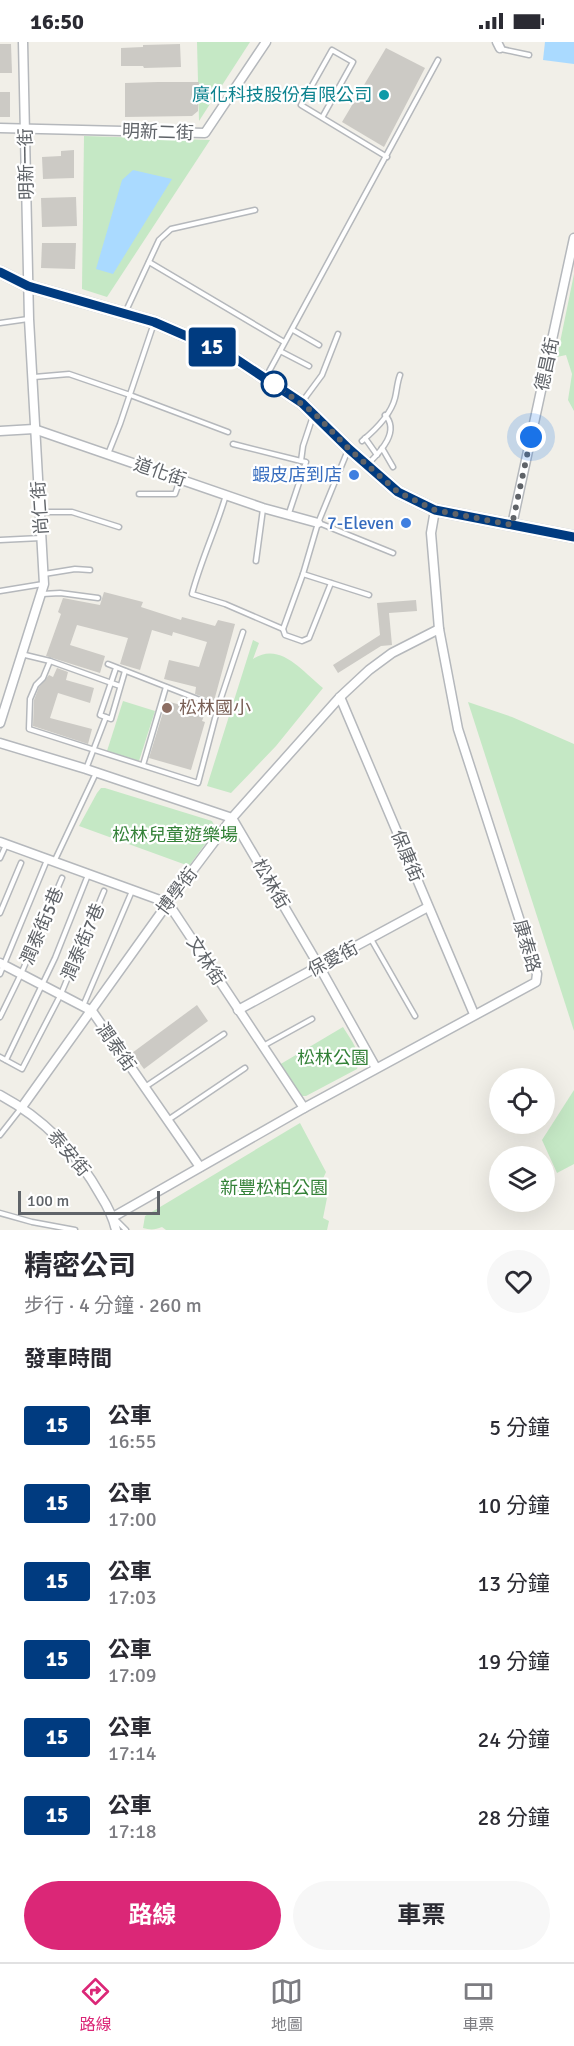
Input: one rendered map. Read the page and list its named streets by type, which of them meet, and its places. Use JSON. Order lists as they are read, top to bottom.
{
  "streets": {
    "street": [
      "明新二街",
      "明新一街",
      "德昌街",
      "道化街",
      "尚仁街",
      "保康街",
      "松林街",
      "博學街",
      "康泰路",
      "保愛街",
      "文林街",
      "潤泰街",
      "泰安街"
    ],
    "lane": ["潤泰街5巷", "潤泰街7巷"]
  },
  "crossings": [
    ["明新二街", "明新一街"],
    ["明新一街", "尚仁街"],
    ["道化街", "尚仁街"],
    ["保康街", "博學街"],
    ["保康街", "康泰路"],
    ["保康街", "保愛街"],
    ["松林街", "博學街"],
    ["松林街", "康泰路"],
    ["松林街", "保愛街"],
    ["博學街", "康泰路"],
    ["博學街", "文林街"],
    ["博學街", "潤泰街"],
    ["博學街", "泰安街"],
    ["潤泰街5巷", "潤泰街"],
    ["潤泰街7巷", "潤泰街"],
    ["康泰路", "文林街"],
    ["康泰路", "潤泰街"],
    ["康泰路", "泰安街"],
    ["保愛街", "文林街"]
  ],
  "parks": ["松林兒童遊樂場", "松林公園", "新豐松柏公園"],
  "places": [
    "廣化科技股份有限公司",
    "蝦皮店到店",
    "7-Eleven",
    "松林國小"
  ],
  "lines": ["bus line 15"],
  "scale_bar": "100 m",
  "page": {
    "status": "16:50",
    "on_map": "15",
    "scale": "100 m",
    "heading": [
      ["精密公司", "步行 · 4 分鐘 · 260 m"],
      "發車時間"
    ],
    "list": [
      {
        "mark": "15",
        "name": "公車",
        "note": "16:55",
        "value": "5 分鐘"
      },
      {
        "mark": "15",
        "name": "公車",
        "note": "17:00",
        "value": "10 分鐘"
      },
      {
        "mark": "15",
        "name": "公車",
        "note": "17:03",
        "value": "13 分鐘"
      },
      {
        "mark": "15",
        "name": "公車",
        "note": "17:09",
        "value": "19 分鐘"
      },
      {
        "mark": "15",
        "name": "公車",
        "note": "17:14",
        "value": "24 分鐘"
      },
      {
        "mark": "15",
        "name": "公車",
        "note": "17:18",
        "value": "28 分鐘"
      }
    ],
    "buttons": ["路線", "車票"],
    "tabs": ["路線", "地圖", "車票"]
  }
}
